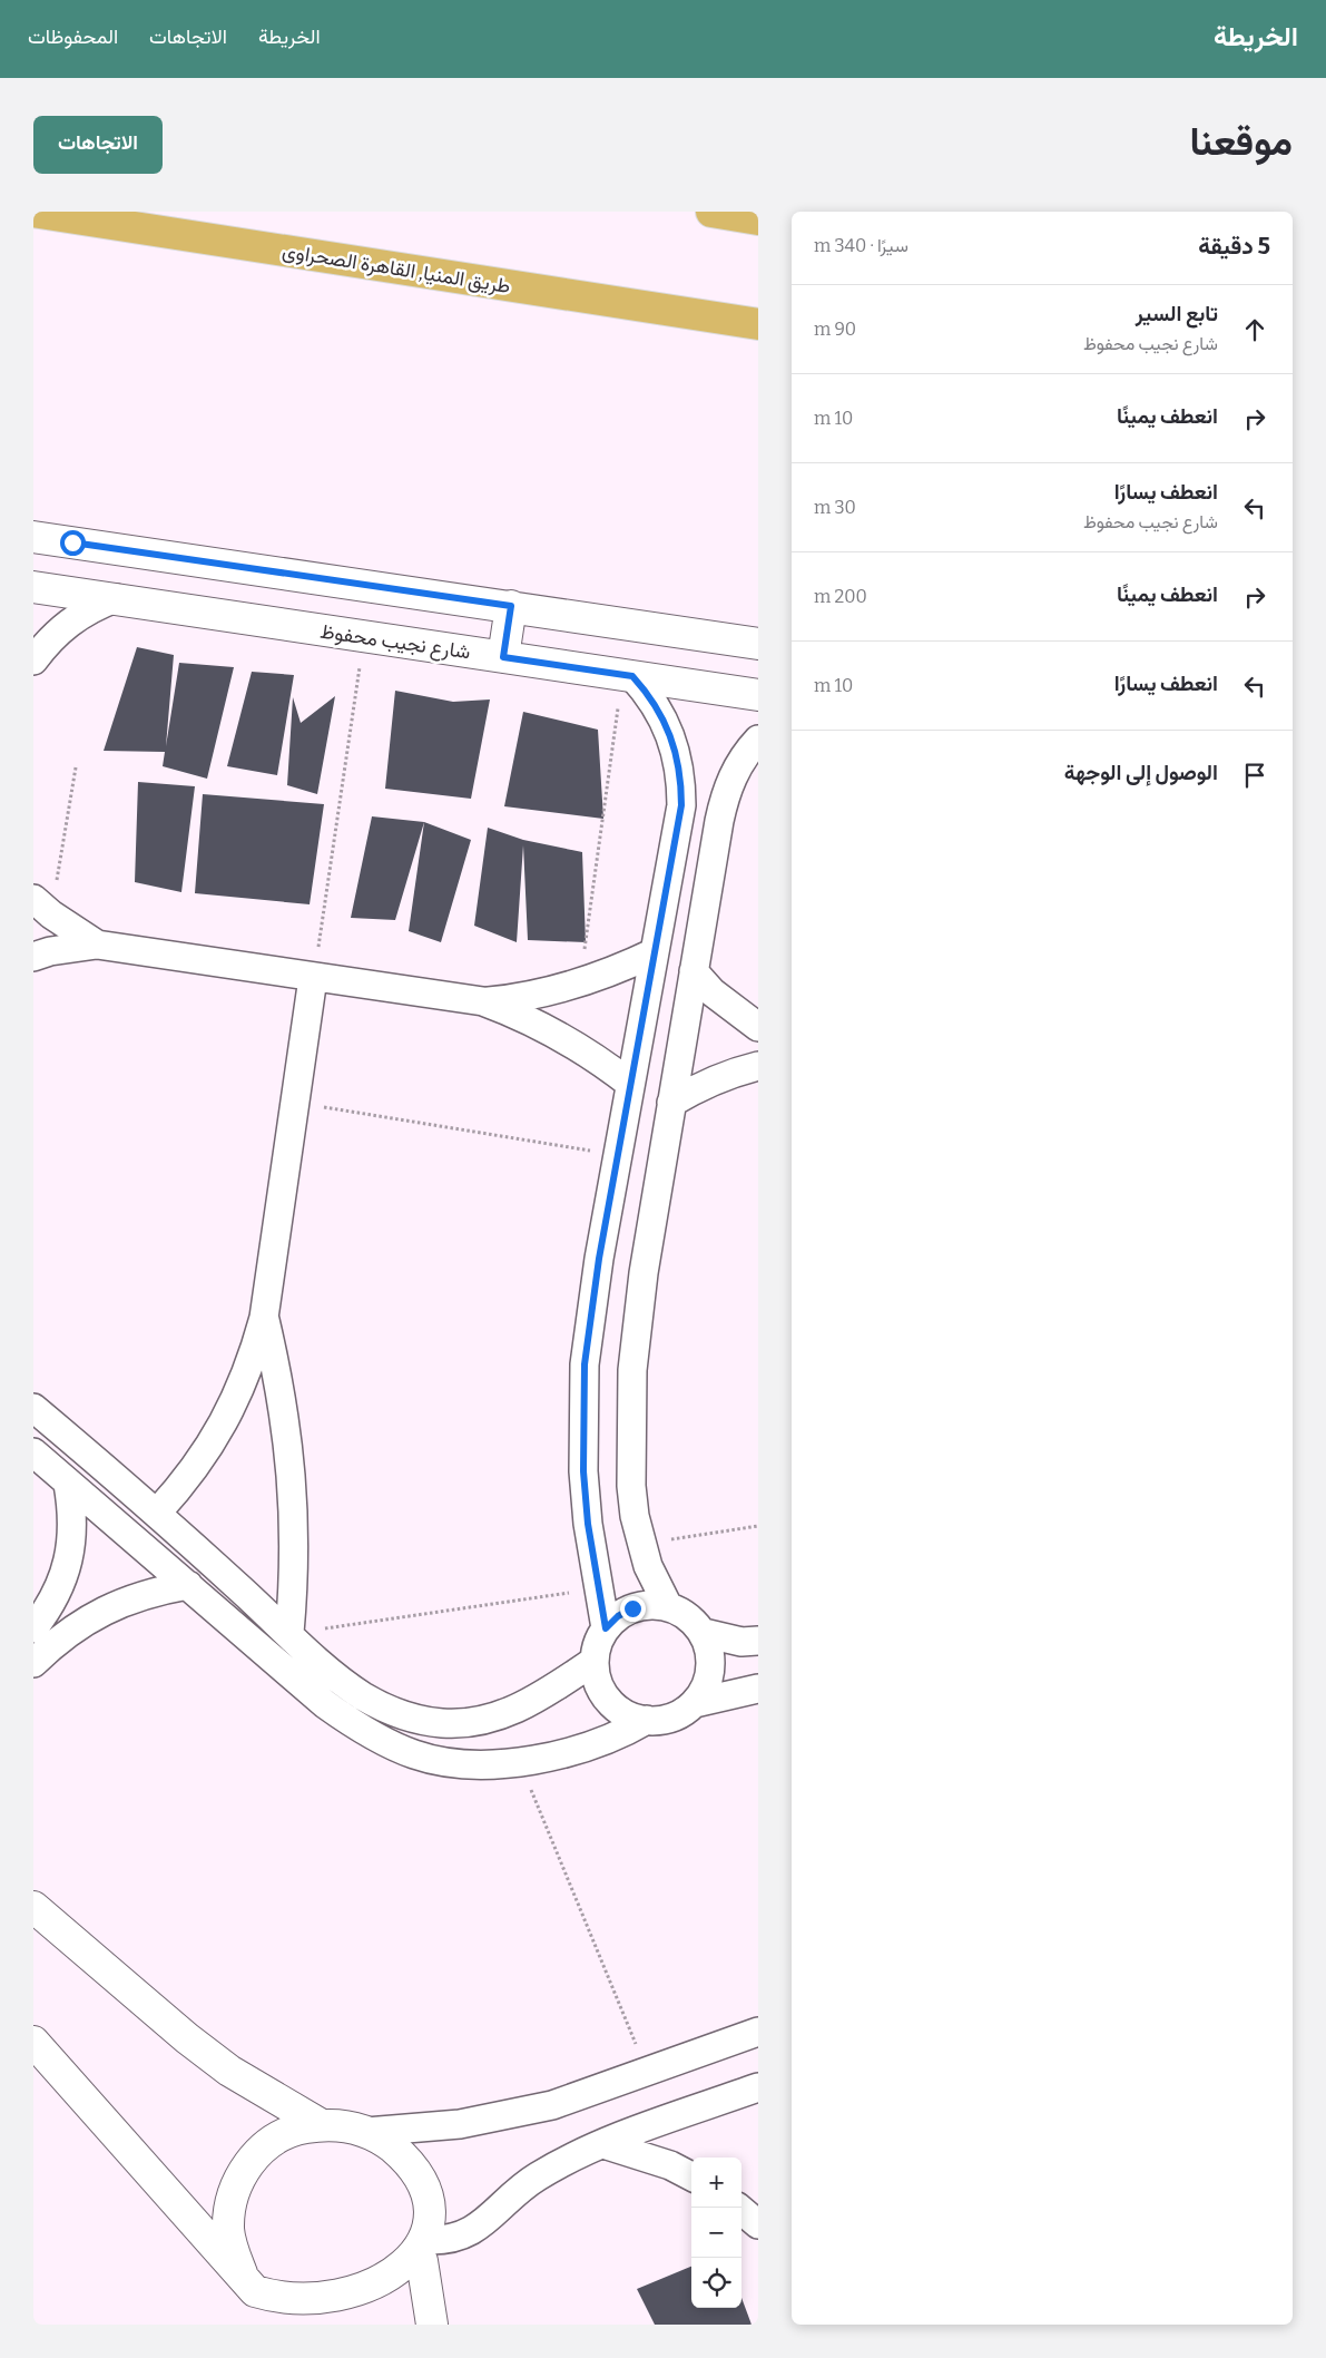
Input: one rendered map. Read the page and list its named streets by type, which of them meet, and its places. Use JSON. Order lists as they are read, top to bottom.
{
  "streets": {
    "highway": ["طريق المنيا, القاهرة الصحراوى"],
    "street": ["شارع نجيب محفوظ"]
  },
  "page": {
    "header": "الخريطة",
    "nav": ["الخريطة", "الاتجاهات", "المحفوظات"],
    "title": "موقعنا",
    "buttons": "الاتجاهات",
    "heading": ["5 دقيقة", "سيرًا · 340 m"],
    "list": [
      ["تابع السير", "شارع نجيب محفوظ", "90 m"],
      ["انعطف يمينًا", "10 m"],
      ["انعطف يسارًا", "شارع نجيب محفوظ", "30 m"],
      ["انعطف يمينًا", "200 m"],
      ["انعطف يسارًا", "10 m"],
      "الوصول إلى الوجهة"
    ],
    "map_buttons": ["+", "−"]
  }
}
